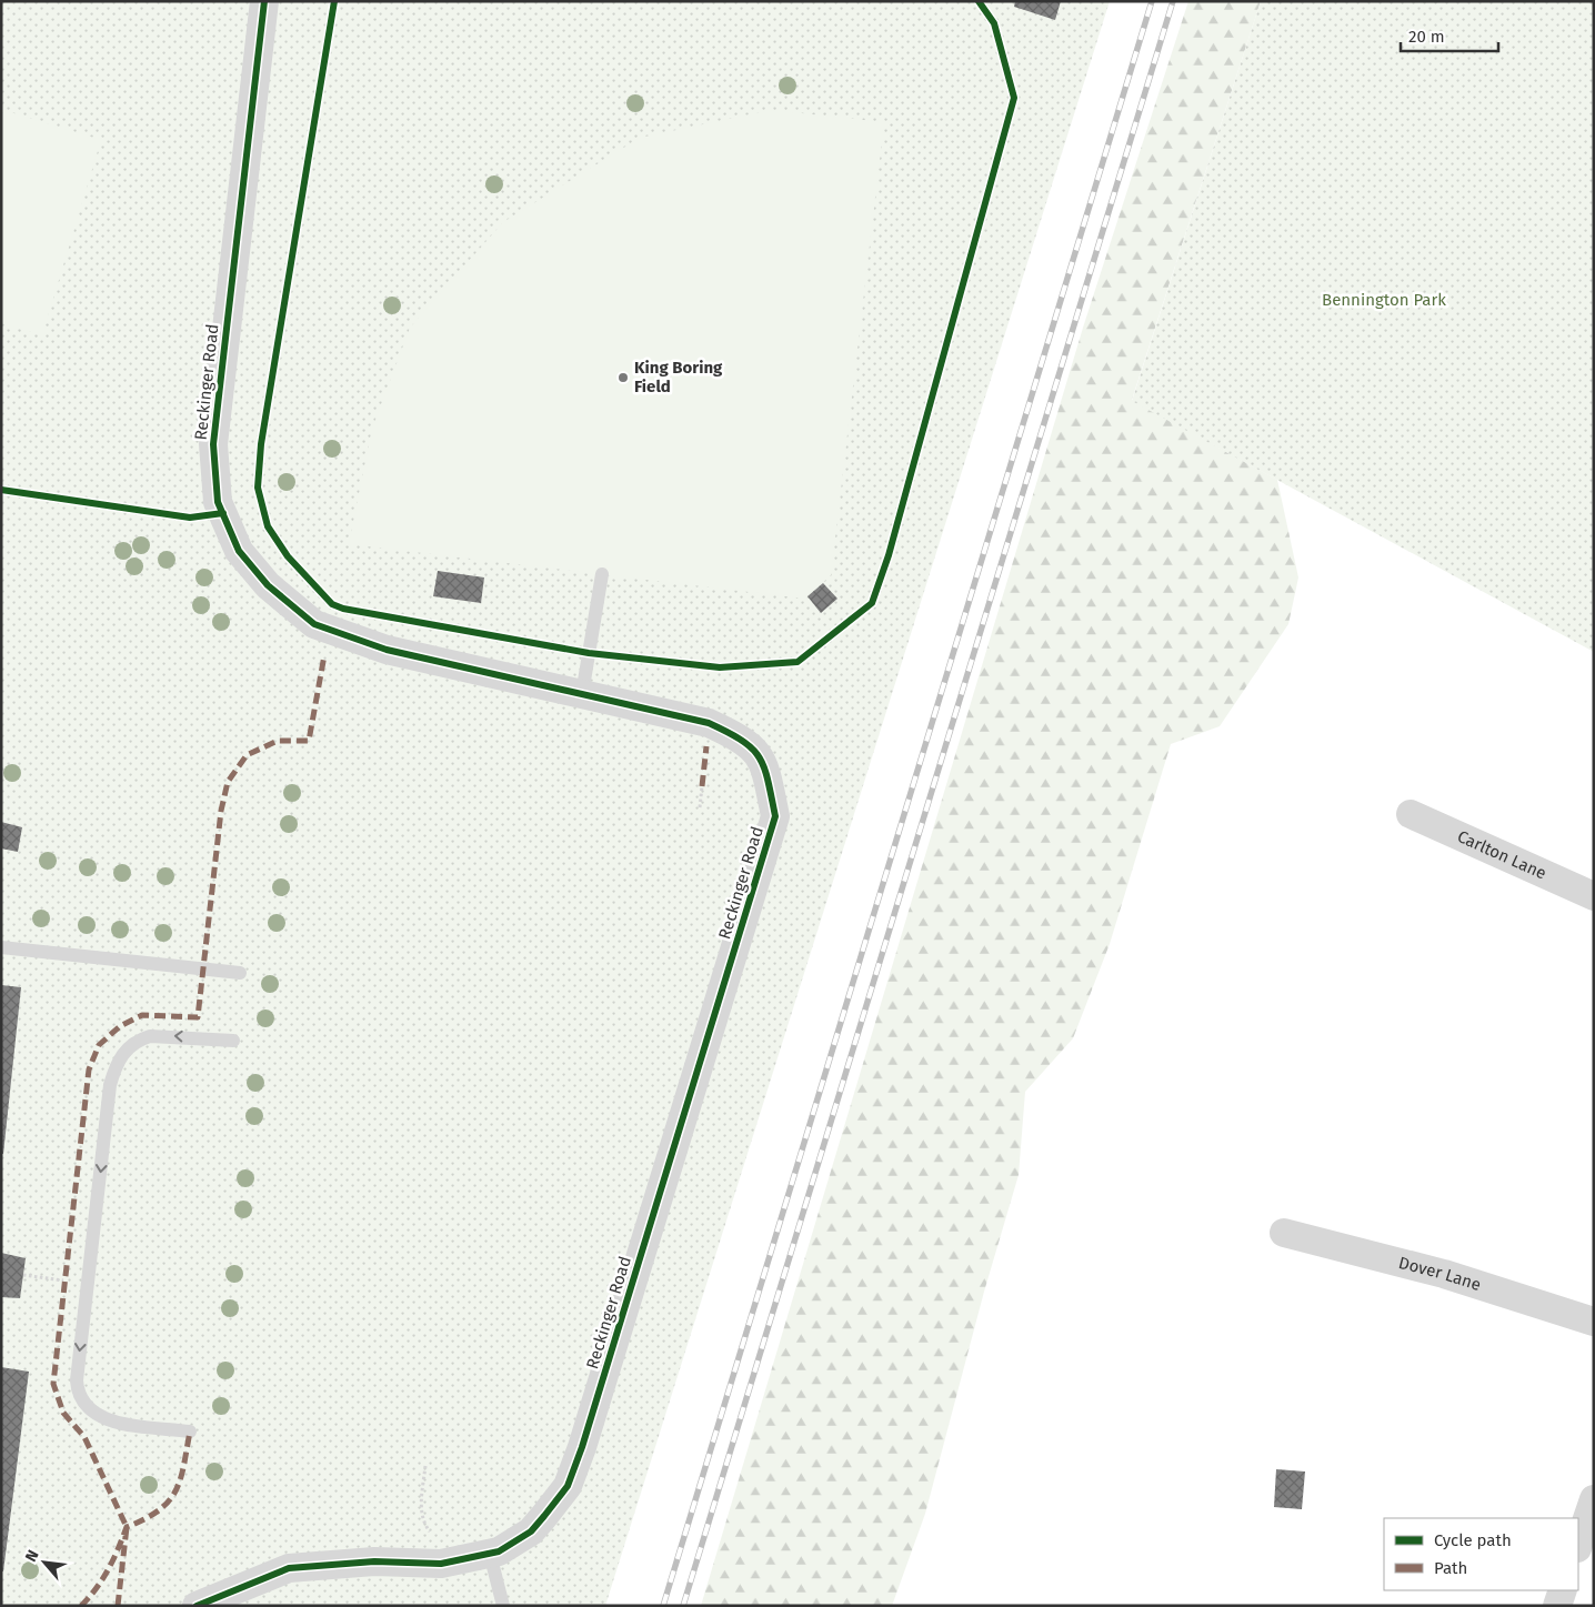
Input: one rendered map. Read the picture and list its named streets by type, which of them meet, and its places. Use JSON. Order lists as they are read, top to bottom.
{
  "streets": {
    "street": ["Reckinger Road", "Carlton Lane", "Dover Lane"]
  },
  "parks": ["Bennington Park"],
  "places": ["King Boring Field"],
  "legend": ["Cycle path", "Path"],
  "scale_bar": "20 m",
  "north": "top left"
}
